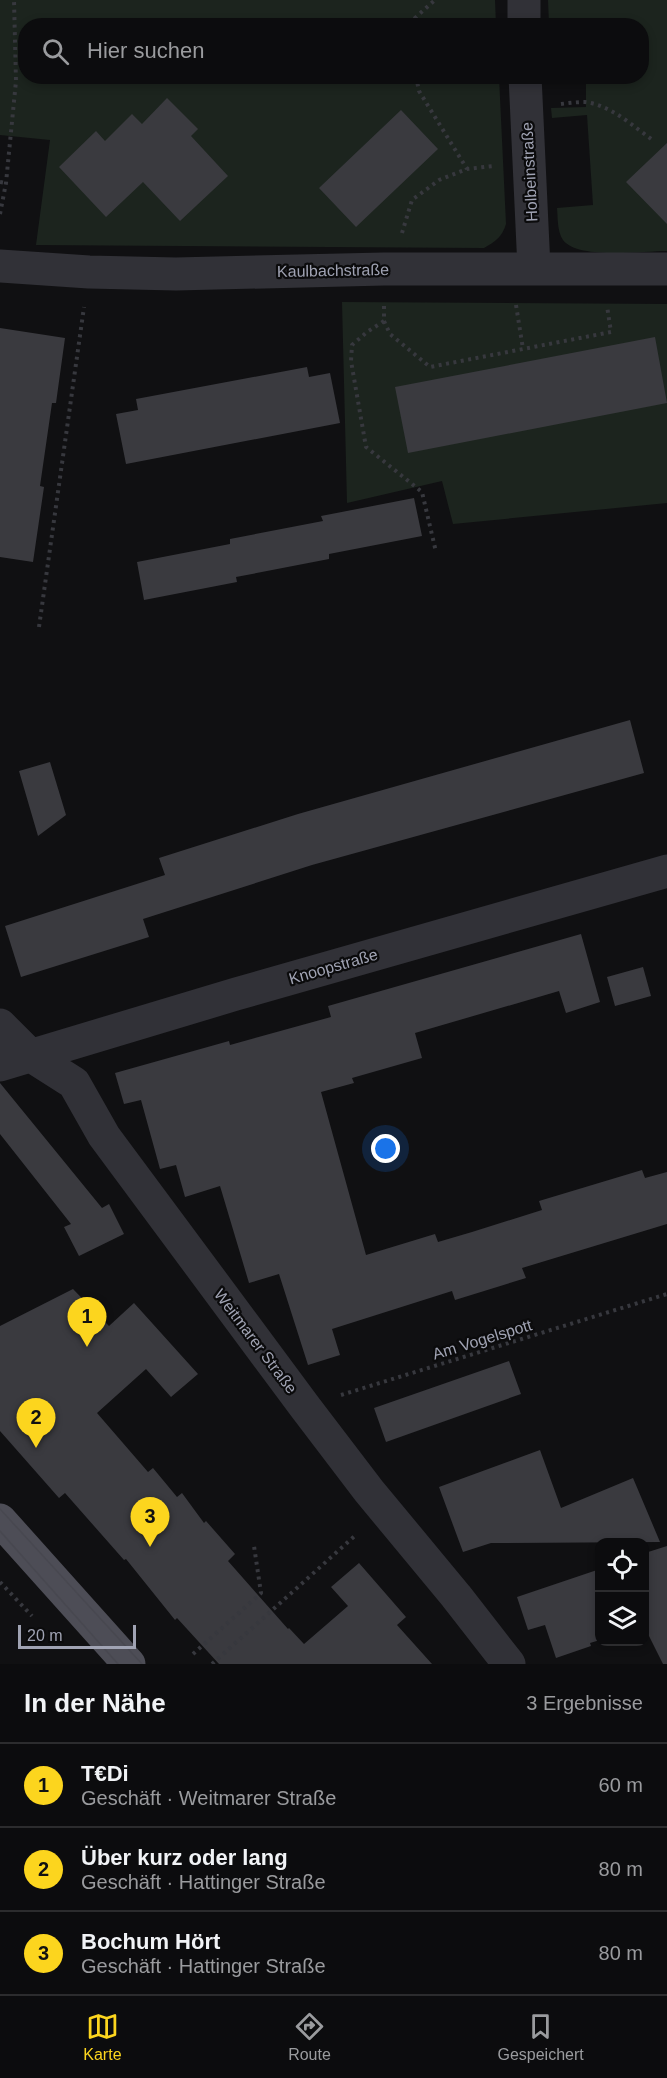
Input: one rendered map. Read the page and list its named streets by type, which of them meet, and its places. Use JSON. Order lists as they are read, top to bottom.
{
  "streets": {
    "street": [
      "Holbeinstraße",
      "Kaulbachstraße",
      "Knoopstraße",
      "Weitmarer Straße"
    ],
    "path": ["Am Vogelspott"]
  },
  "crossings": [
    ["Holbeinstraße", "Kaulbachstraße"],
    ["Knoopstraße", "Weitmarer Straße"],
    ["Am Vogelspott", "Weitmarer Straße"]
  ],
  "scale_bar": "20 m",
  "page": {
    "search": "Hier suchen",
    "pins": ["1", "2", "3"],
    "scale": "20 m",
    "heading": ["In der Nähe", "3 Ergebnisse"],
    "list": [
      {
        "mark": "1",
        "name": "T€Di",
        "note": "Geschäft · Weitmarer Straße",
        "value": "60 m"
      },
      {
        "mark": "2",
        "name": "Über kurz oder lang",
        "note": "Geschäft · Hattinger Straße",
        "value": "80 m"
      },
      {
        "mark": "3",
        "name": "Bochum Hört",
        "note": "Geschäft · Hattinger Straße",
        "value": "80 m"
      }
    ],
    "nav": ["Karte", "Route", "Gespeichert"]
  }
}
